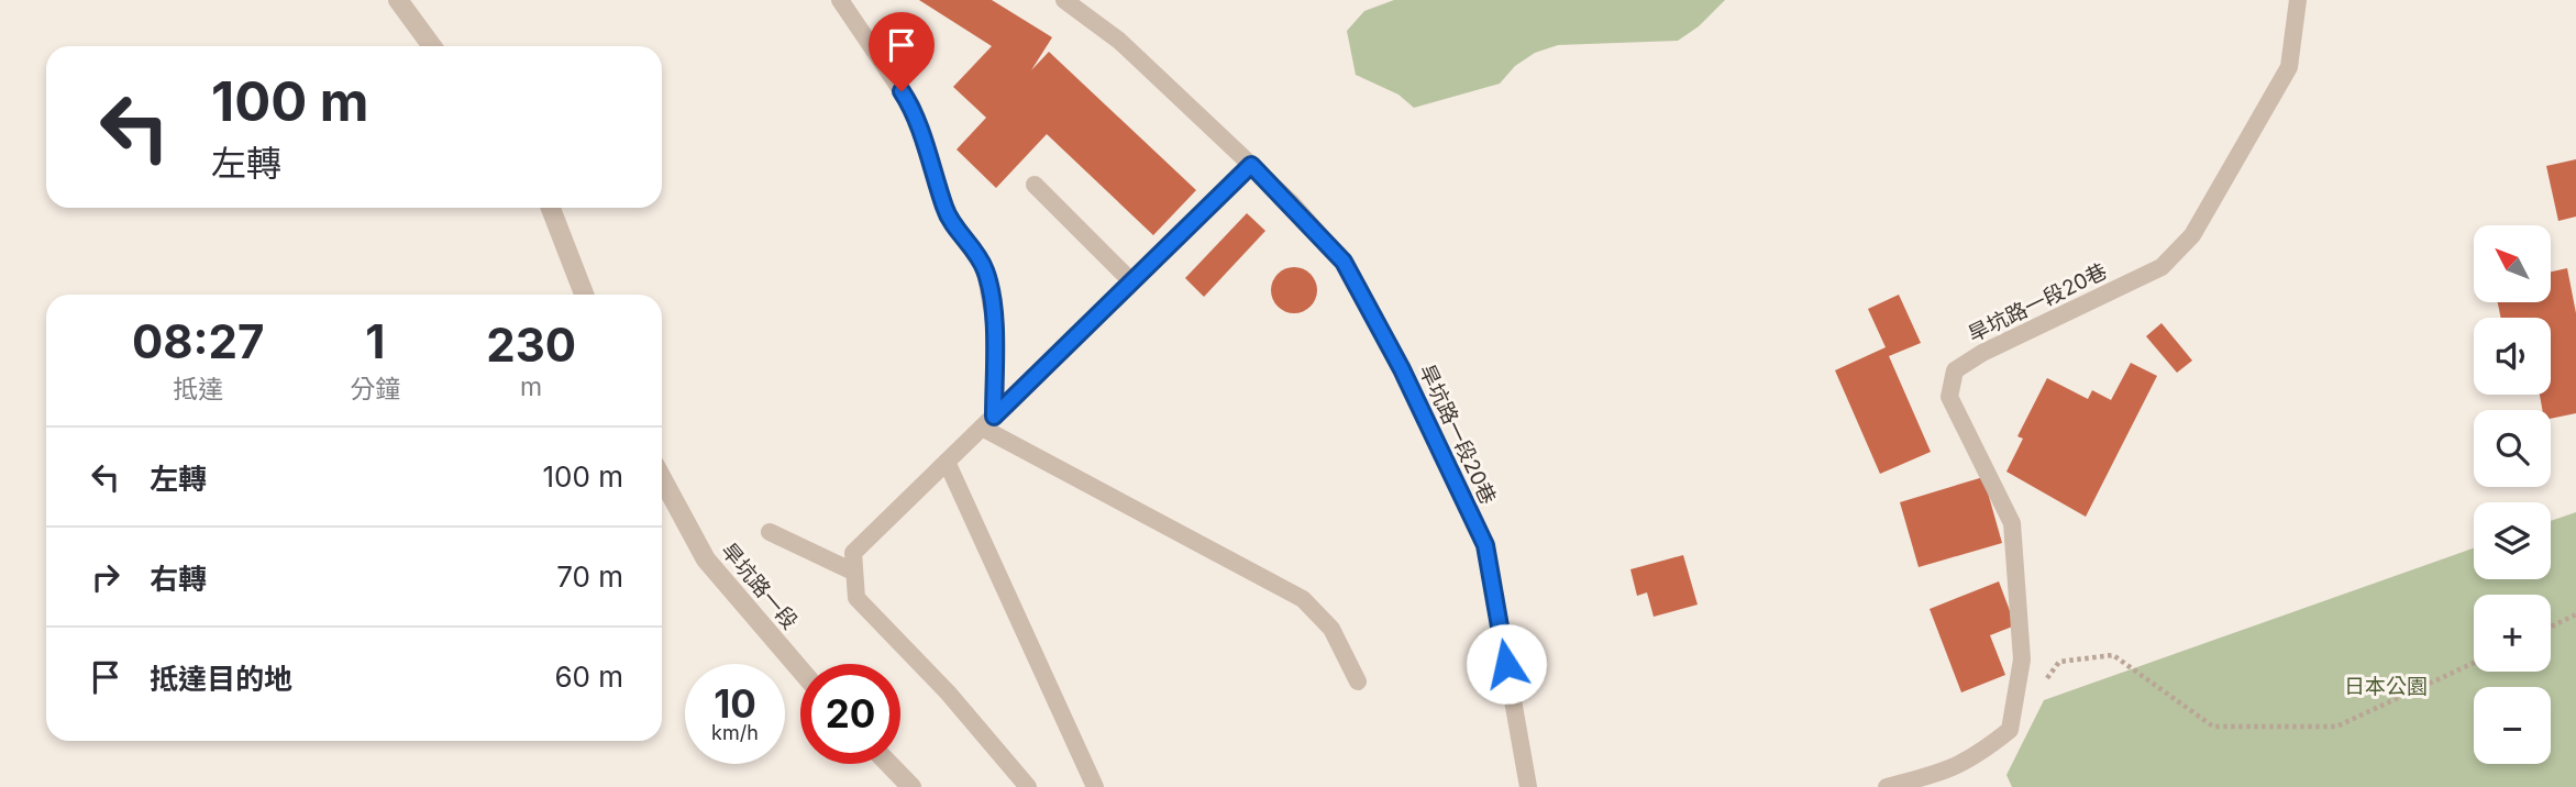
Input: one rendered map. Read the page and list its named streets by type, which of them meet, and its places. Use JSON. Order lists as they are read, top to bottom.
{
  "streets": {
    "street": ["旱坑路一段"],
    "lane": ["旱坑路一段20巷"]
  },
  "parks": ["日本公園"],
  "north": "top left",
  "page": {
    "turn": ["100 m", "左轉"],
    "map_buttons": ["+", "−"],
    "eta": [
      "08:27",
      "抵達",
      "1",
      "分鐘",
      "230",
      "m"
    ],
    "list": [
      {
        "name": "左轉",
        "value": "100 m"
      },
      {
        "name": "右轉",
        "value": "70 m"
      },
      {
        "name": "抵達目的地",
        "value": "60 m"
      }
    ],
    "speed": "10 km/h",
    "limit": "20"
  }
}
